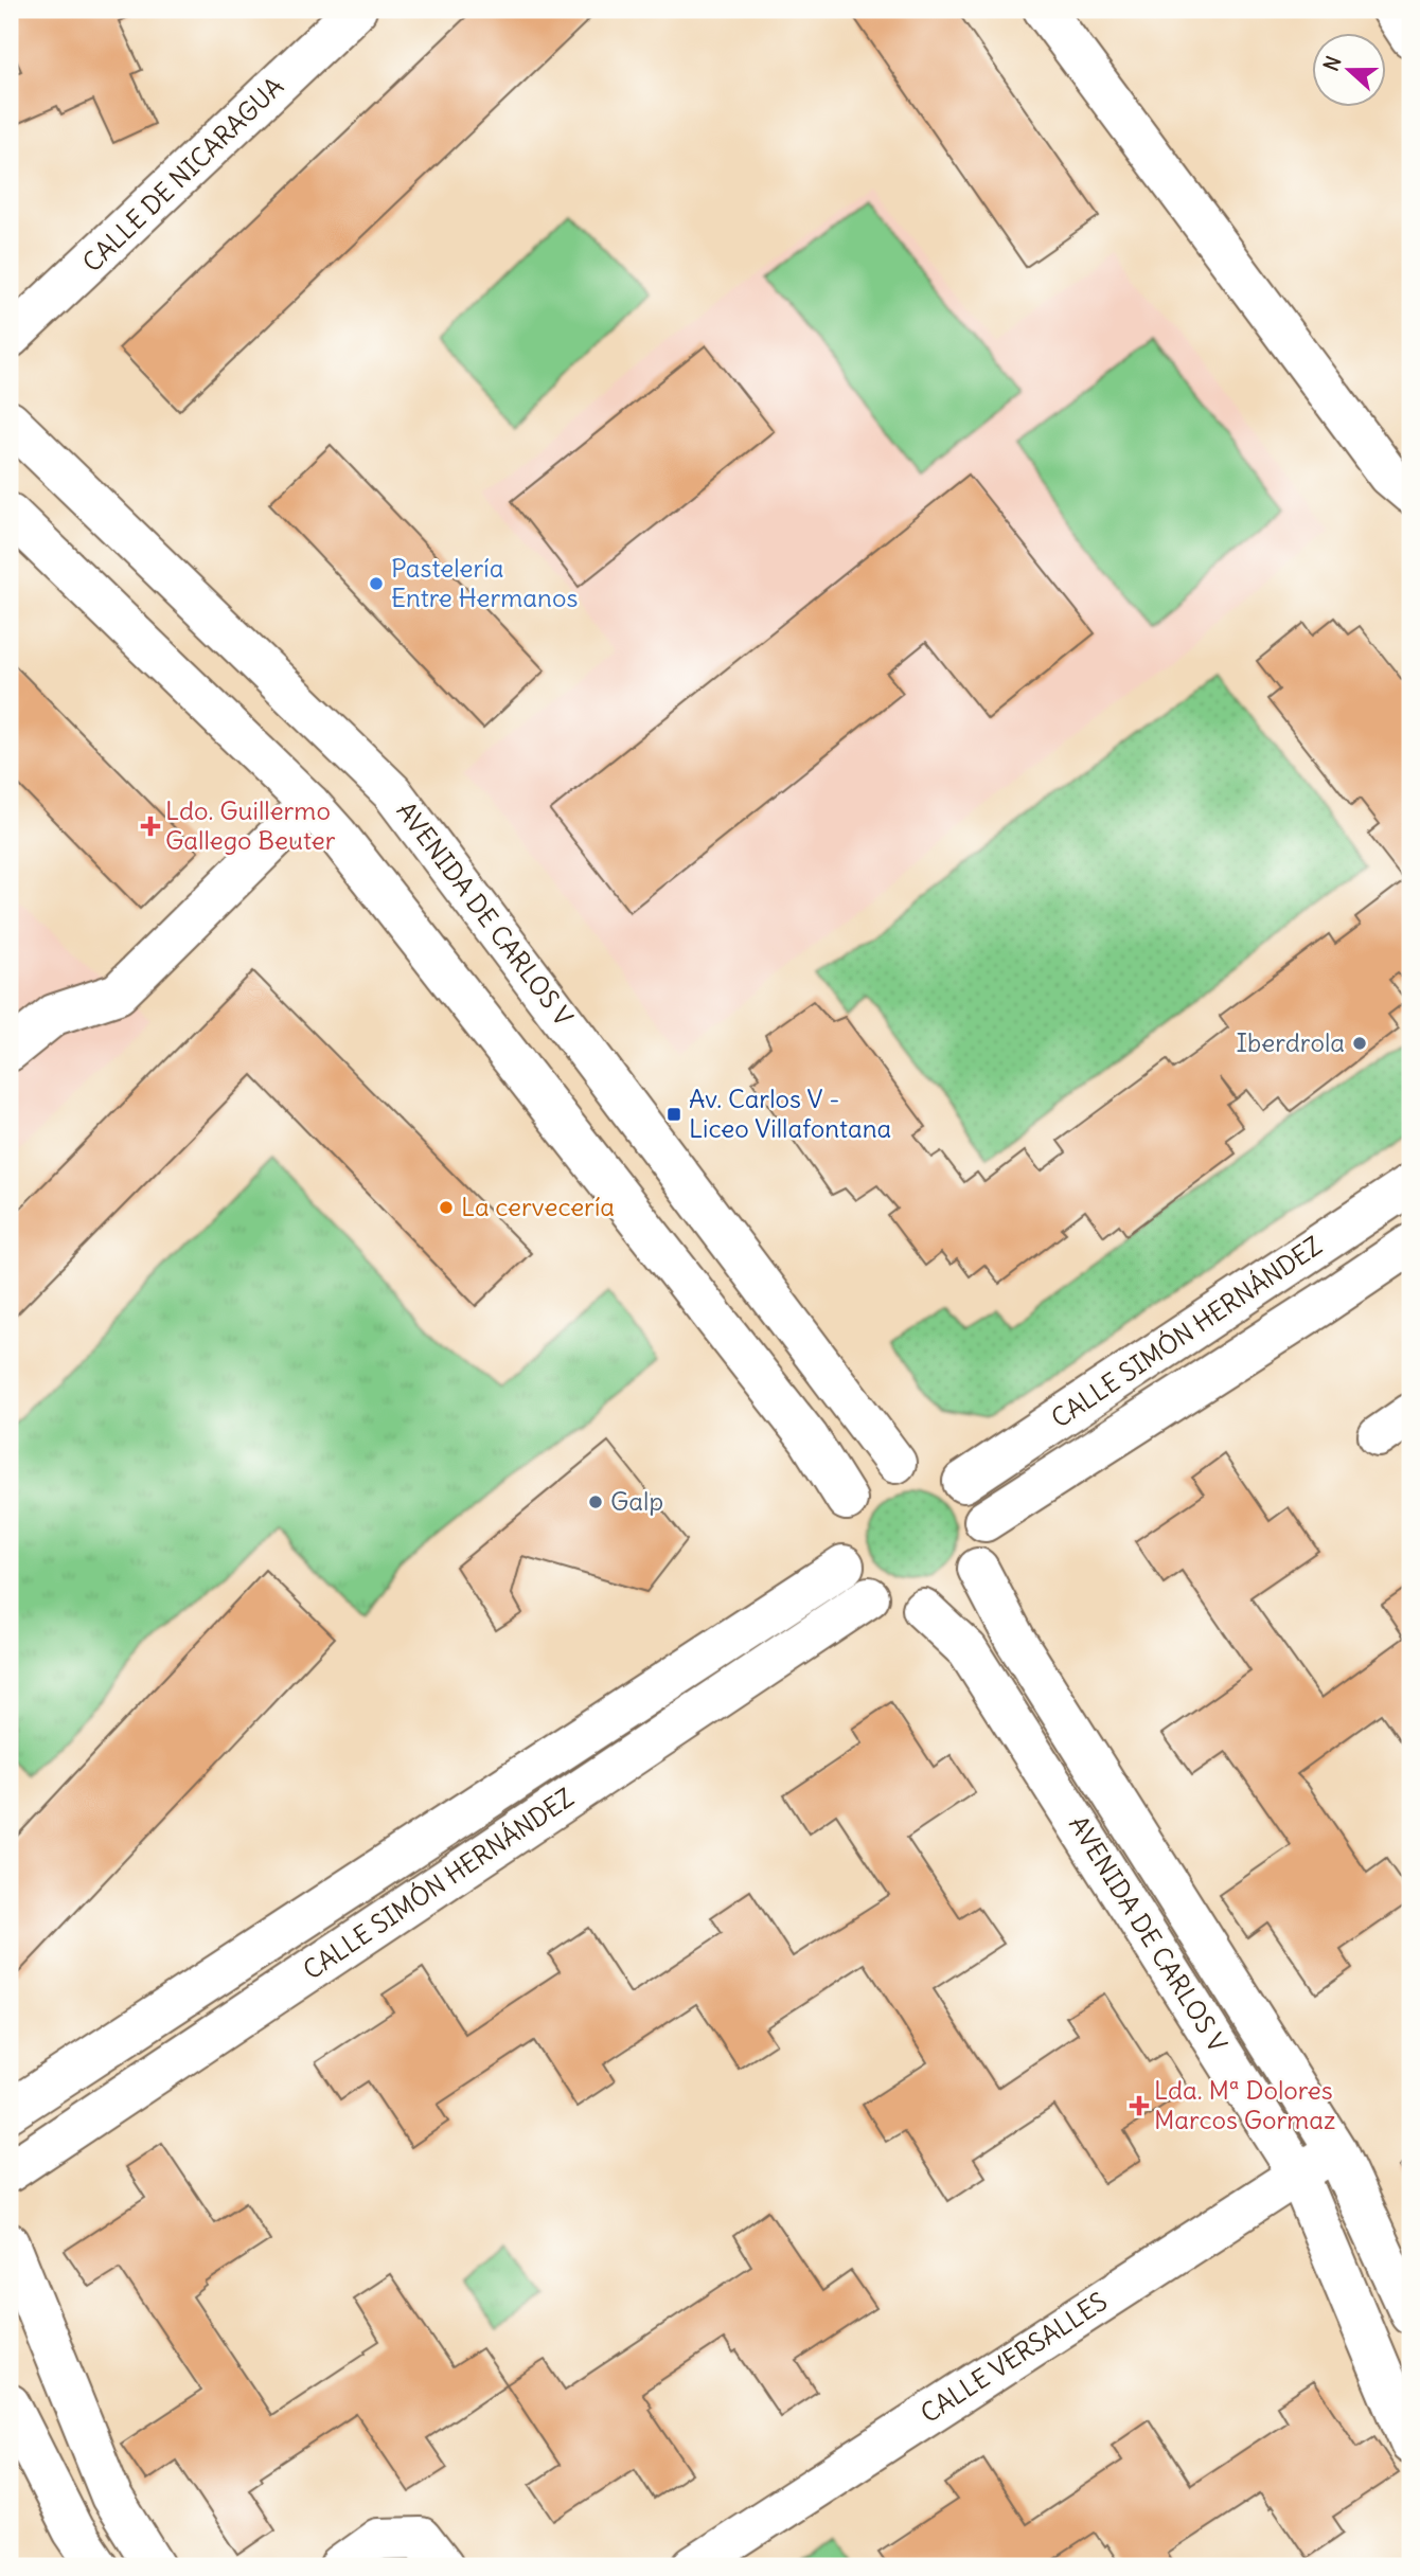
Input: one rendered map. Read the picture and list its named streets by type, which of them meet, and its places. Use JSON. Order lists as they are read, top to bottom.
{
  "streets": {
    "street": [
      "CALLE DE NICARAGUA",
      "AVENIDA DE CARLOS V",
      "CALLE SIMÓN HERNÁNDEZ",
      "CALLE VERSALLES"
    ]
  },
  "crossings": [
    ["AVENIDA DE CARLOS V", "CALLE SIMÓN HERNÁNDEZ"],
    ["AVENIDA DE CARLOS V", "CALLE VERSALLES"]
  ],
  "places": {
    "other": [
      "Pastelería Entre Hermanos",
      "Iberdrola",
      "La cervecería",
      "Galp"
    ],
    "health": ["Ldo. Guillermo Gallego Beuter", "Lda. Mª Dolores Marcos Gormaz"],
    "transit": ["Av. Carlos V - Liceo Villafontana"]
  },
  "north": "left"
}
